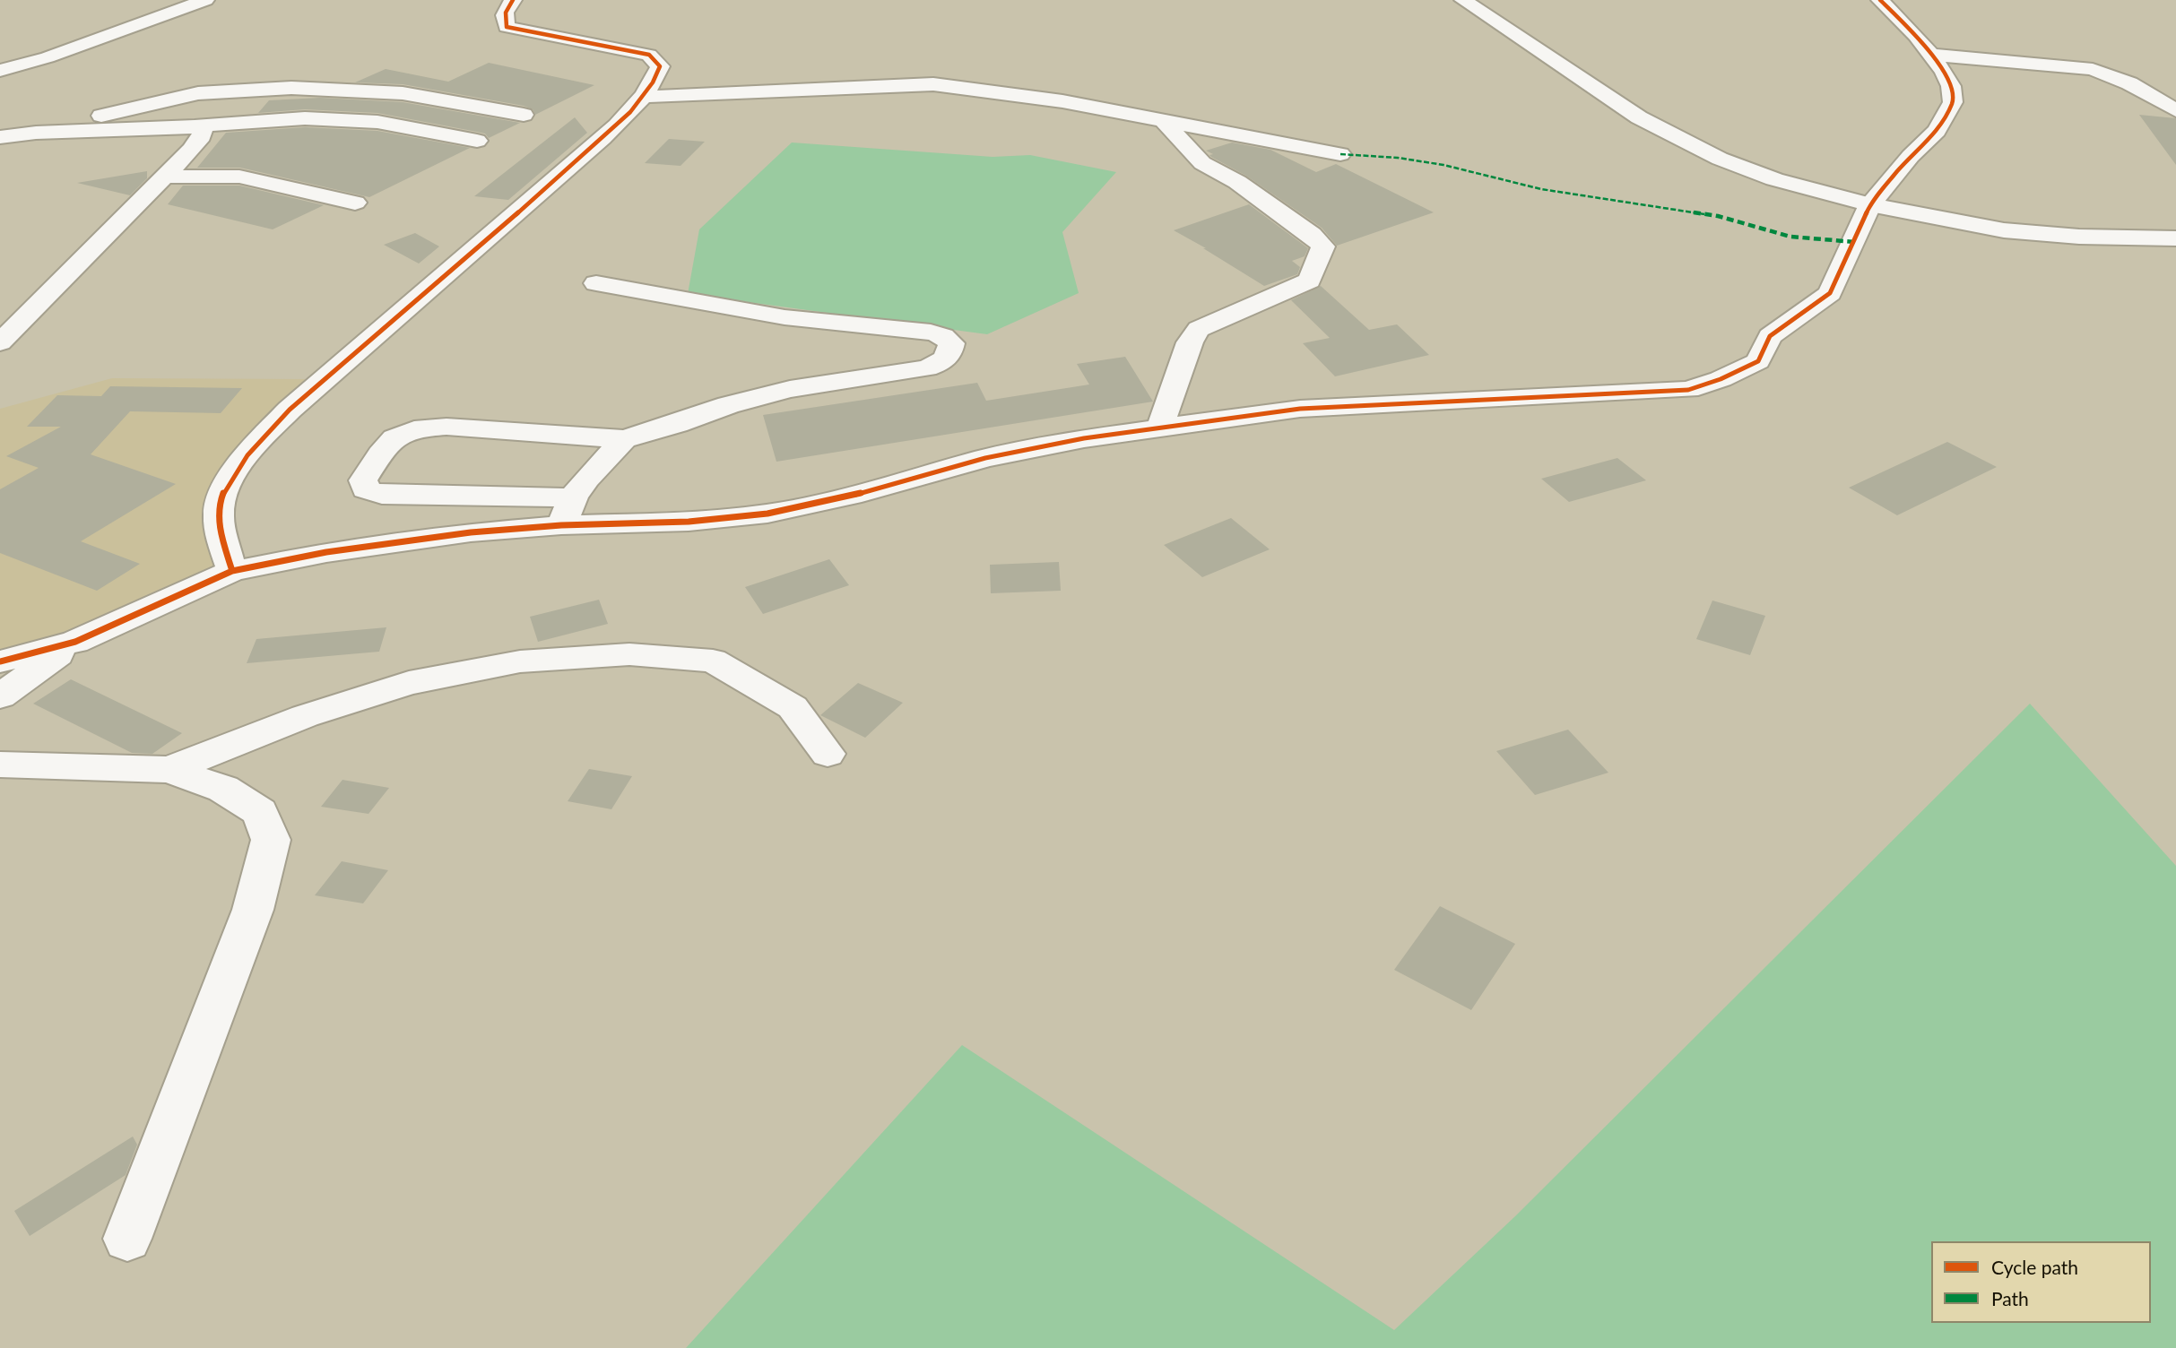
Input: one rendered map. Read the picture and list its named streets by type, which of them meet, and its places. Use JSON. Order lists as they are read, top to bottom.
{
  "legend": ["Cycle path", "Path"]
}
